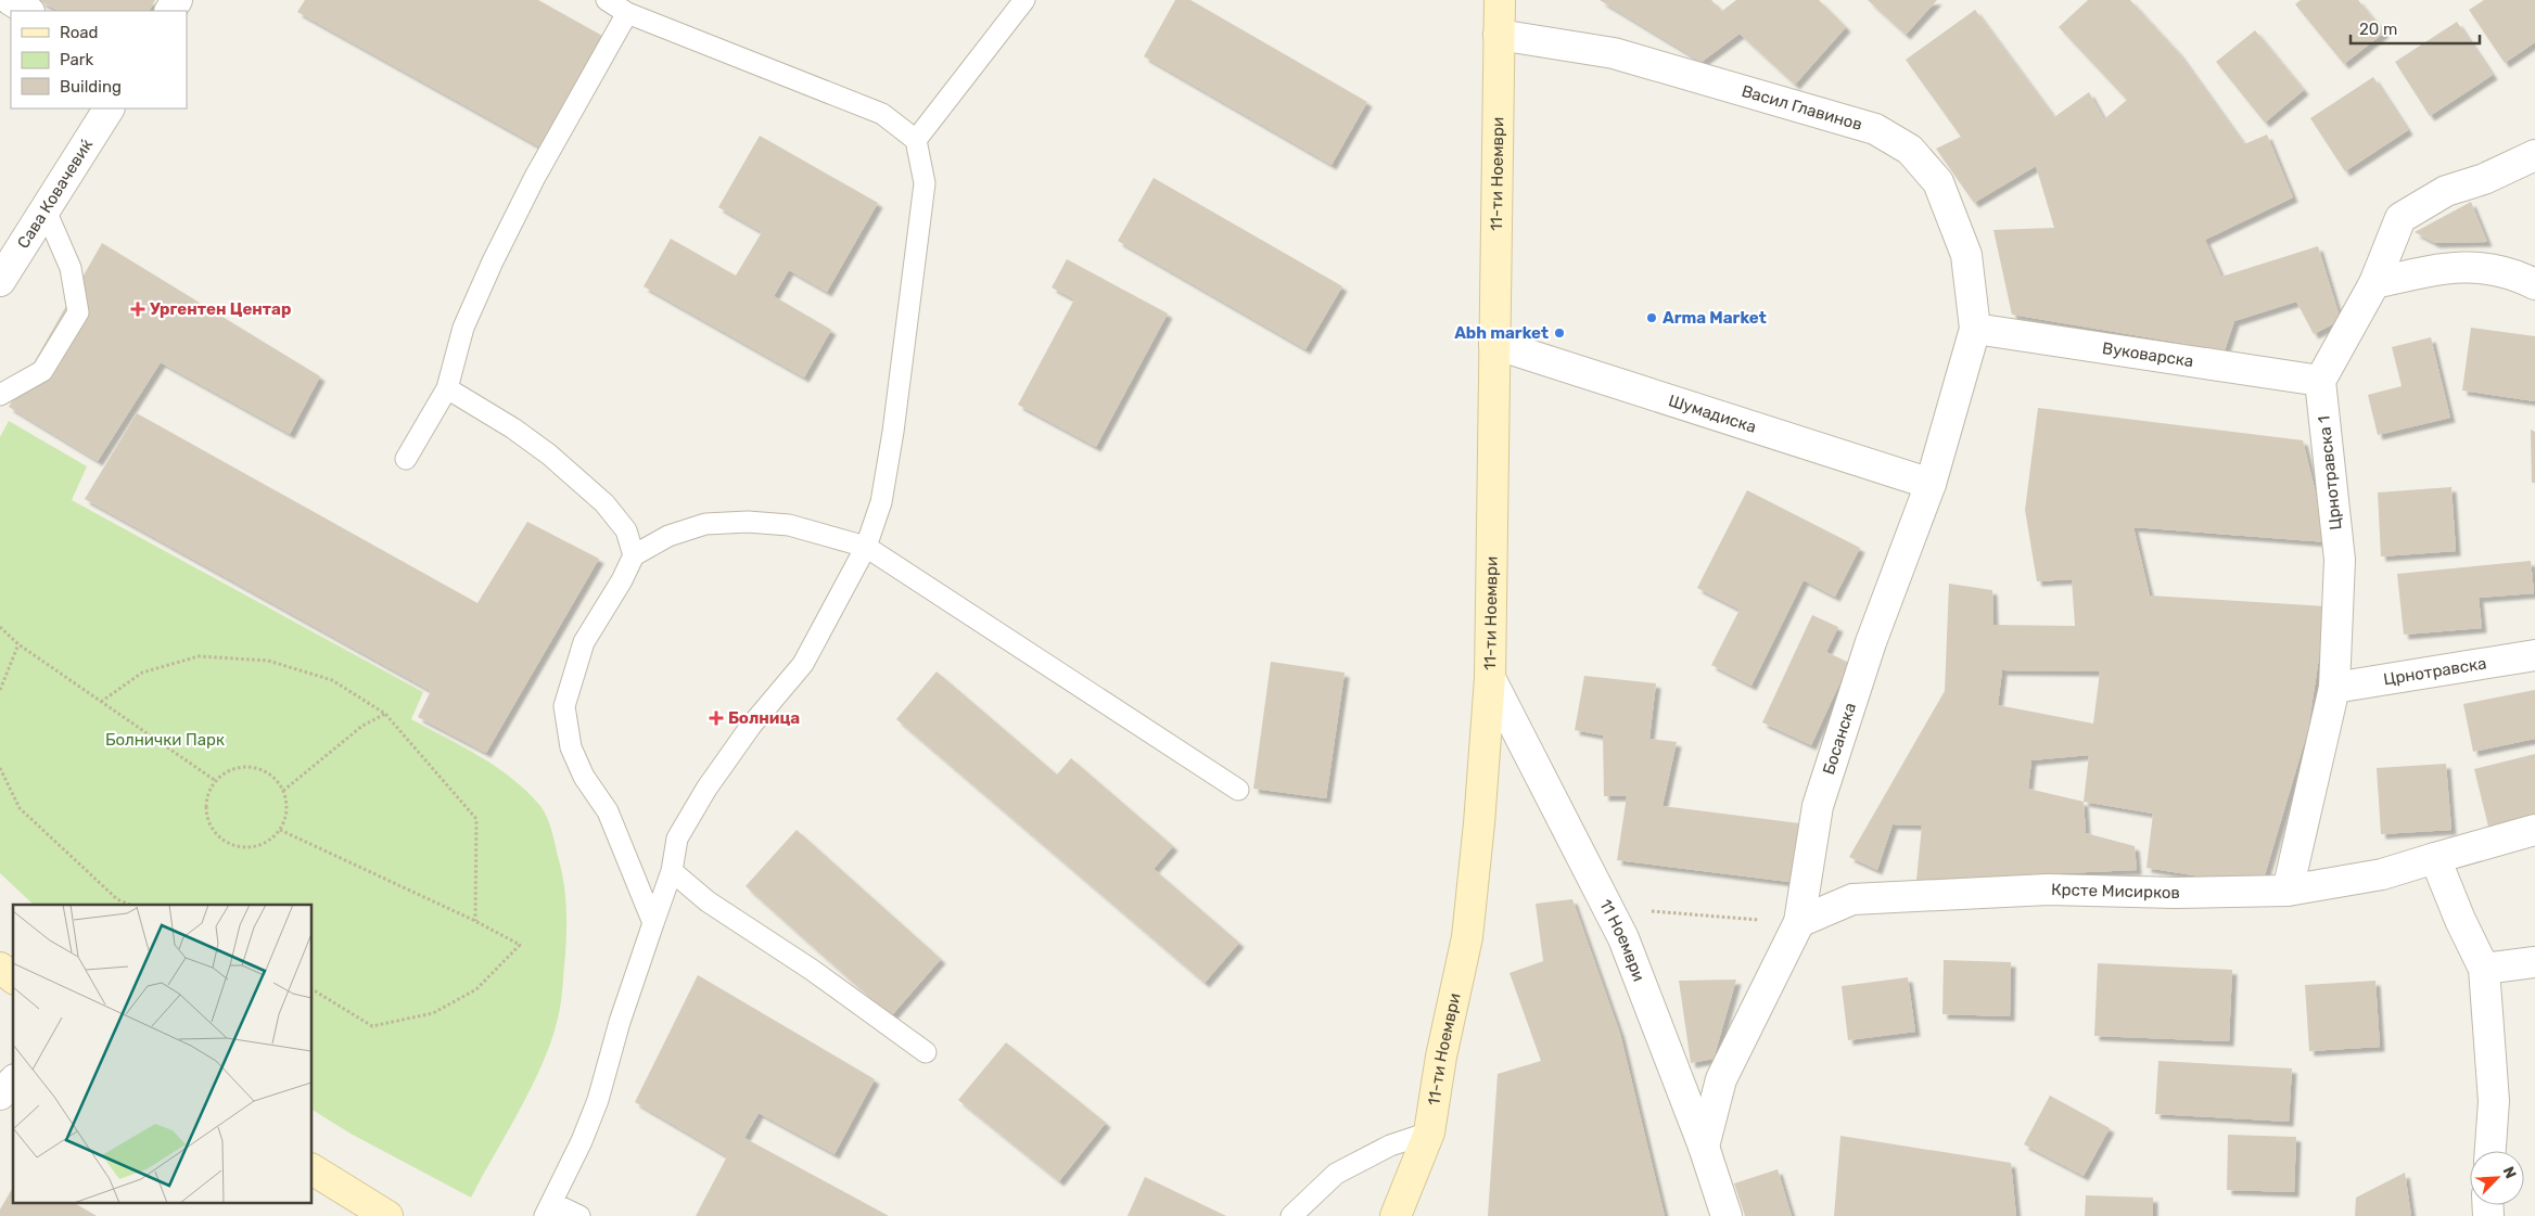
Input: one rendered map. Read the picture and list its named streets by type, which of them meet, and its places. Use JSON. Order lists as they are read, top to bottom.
{
  "streets": {
    "main road": ["11-ти Ноември"],
    "street": [
      "Васил Главинов",
      "Сава Ковачевиќ",
      "Вуковарска",
      "Шумадиска",
      "Црнотравска 1",
      "Црнотравска",
      "Босанска",
      "Крсте Мисирков",
      "11 Ноември"
    ]
  },
  "crossings": [
    ["Васил Главинов", "11-ти Ноември"],
    ["Васил Главинов", "Вуковарска"],
    ["Васил Главинов", "Босанска"],
    ["11-ти Ноември", "Шумадиска"],
    ["11-ти Ноември", "11 Ноември"],
    ["Вуковарска", "Црнотравска 1"],
    ["Вуковарска", "Босанска"],
    ["Шумадиска", "Босанска"],
    ["Црнотравска 1", "Црнотравска"],
    ["Црнотравска 1", "Крсте Мисирков"],
    ["Босанска", "Крсте Мисирков"],
    ["Босанска", "11 Ноември"]
  ],
  "parks": ["Болнички Парк"],
  "places": {
    "health": ["Ургентен Центар", "Болница"],
    "other": ["Arma Market", "Abh market"]
  },
  "legend": ["Road", "Park", "Building"],
  "scale_bar": "20 m",
  "north": "top right"
}
